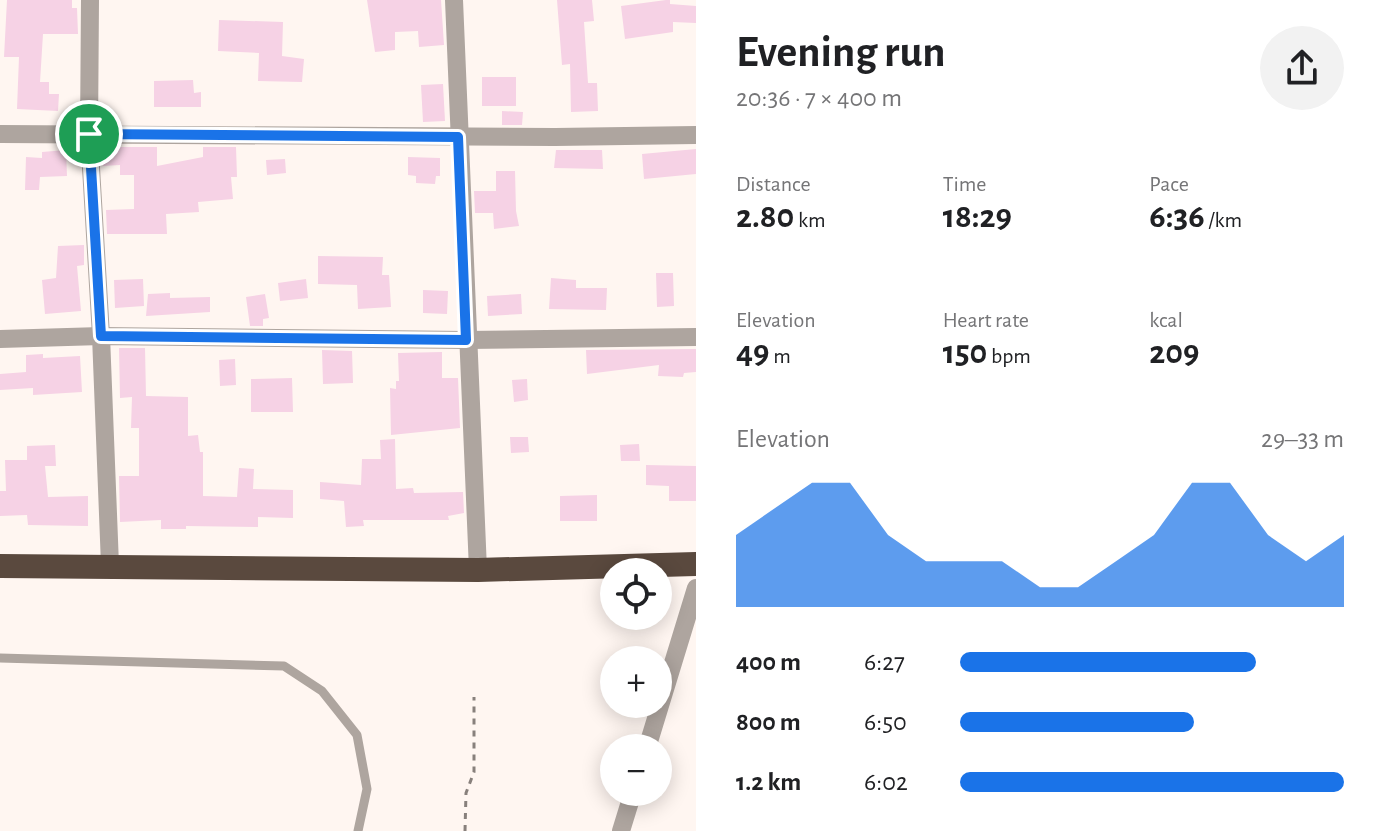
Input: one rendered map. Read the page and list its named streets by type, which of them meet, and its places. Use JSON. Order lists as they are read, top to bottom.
{
  "page": {
    "heading": ["Evening run", "20:36 · 7 × 400 m"],
    "stats": [
      ["Distance", "2.80 km"],
      ["Time", "18:29"],
      ["Pace", "6:36 /km"],
      ["Elevation", "49 m"],
      ["Heart rate", "150 bpm"],
      ["kcal", "209"]
    ],
    "chart": ["Elevation", "29–33 m"],
    "map_buttons": ["+", "−"],
    "list": [
      {
        "name": "400 m",
        "note": "6:27"
      },
      {
        "name": "800 m",
        "note": "6:50"
      },
      {
        "name": "1.2 km",
        "note": "6:02"
      }
    ]
  }
}
